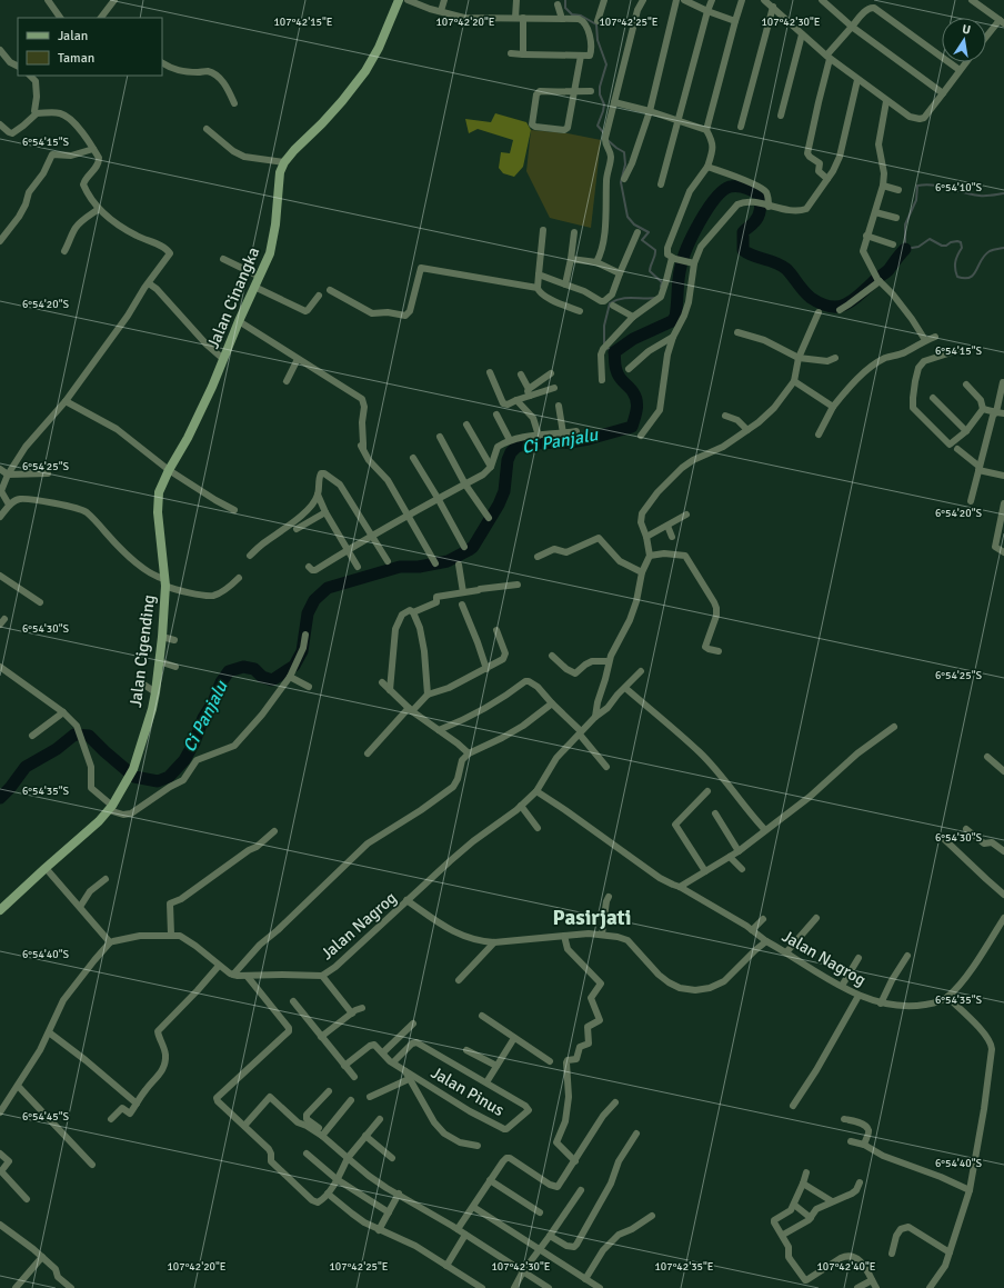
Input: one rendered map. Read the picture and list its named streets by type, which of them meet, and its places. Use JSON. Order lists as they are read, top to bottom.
{
  "streets": {
    "street": [
      "Jalan Cinangka",
      "Jalan Cigending",
      "Jalan Nagrog",
      "Jalan Pinus"
    ]
  },
  "crossings": [
    ["Jalan Cinangka", "Jalan Cigending"]
  ],
  "districts": ["Pasirjati"],
  "water": ["Ci Panjalu"],
  "legend": ["Jalan", "Taman"],
  "north": "top",
  "coordinates": [
    "107°42'15\"E",
    "107°42'20\"E",
    "107°42'25\"E",
    "107°42'30\"E",
    "6°54'15\"S",
    "6°54'10\"S",
    "6°54'20\"S",
    "6°54'25\"S",
    "6°54'30\"S",
    "6°54'35\"S",
    "6°54'40\"S",
    "6°54'45\"S",
    "107°42'35\"E",
    "107°42'40\"E"
  ]
}
